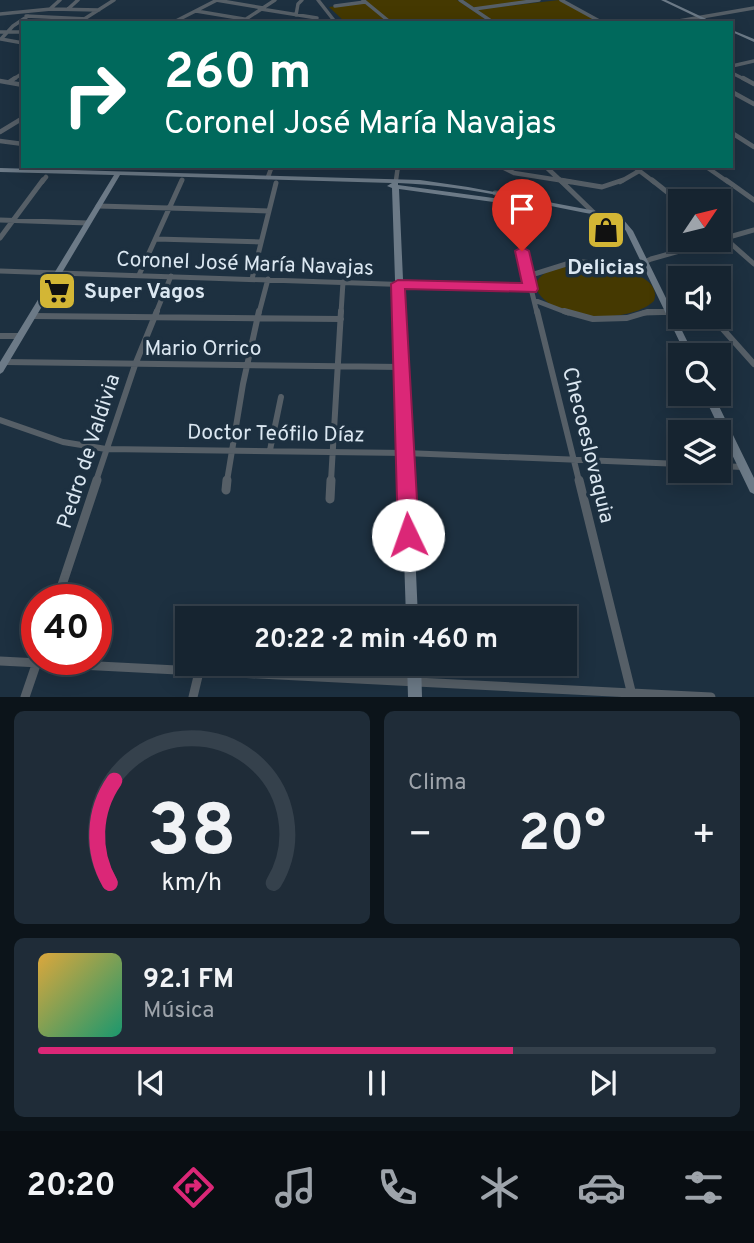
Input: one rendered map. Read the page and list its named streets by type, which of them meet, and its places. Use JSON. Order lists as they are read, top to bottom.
{
  "streets": {
    "street": [
      "Coronel José María Navajas",
      "Mario Orrico",
      "Doctor Teófilo Díaz",
      "Checoeslovaquia",
      "Pedro de Valdivia"
    ]
  },
  "crossings": [
    ["Coronel José María Navajas", "Checoeslovaquia"],
    ["Coronel José María Navajas", "Pedro de Valdivia"],
    ["Mario Orrico", "Pedro de Valdivia"],
    ["Doctor Teófilo Díaz", "Checoeslovaquia"],
    ["Doctor Teófilo Díaz", "Pedro de Valdivia"]
  ],
  "places": {
    "shop": ["Delicias"],
    "supermarket": ["Super Vagos"]
  },
  "north": "top right",
  "page": {
    "turn": ["260 m", "Coronel José María Navajas"],
    "limit": "40",
    "trip": "20:22 · 2 min · 460 m",
    "tile": "Clima",
    "heat": ["−", "20°", "+"],
    "song": ["92.1 FM", "Música"],
    "tabs": "20:20",
    "gauge": ["38", "km/h"]
  }
}
